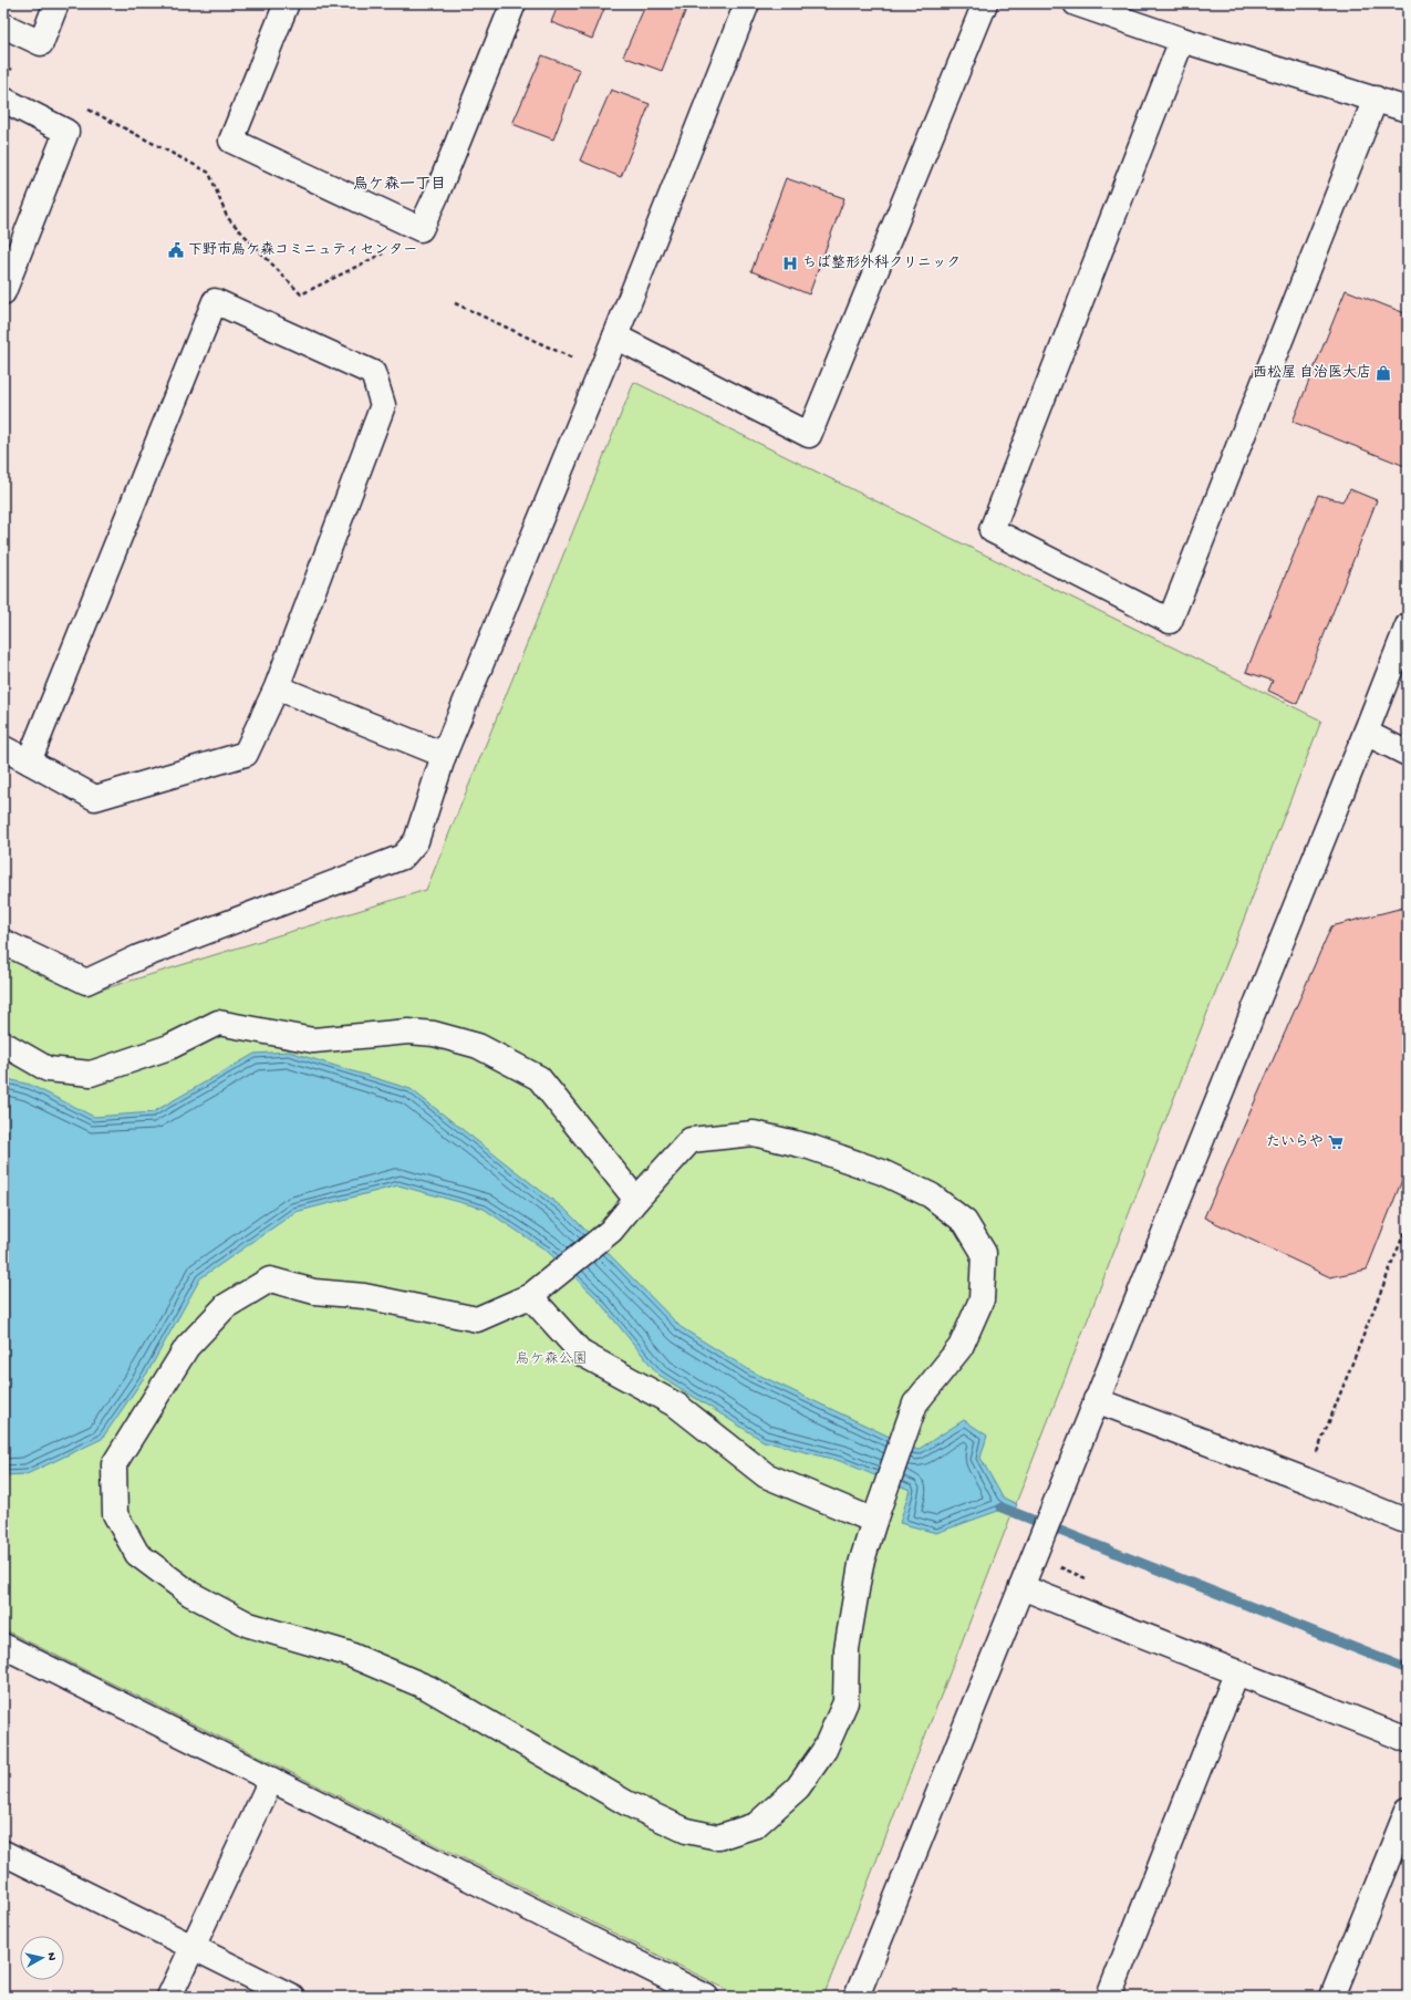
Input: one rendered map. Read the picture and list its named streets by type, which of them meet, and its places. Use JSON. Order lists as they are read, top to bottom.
{
  "districts": ["烏ケ森一丁目"],
  "parks": ["烏ケ森公園"],
  "places": {
    "public building": ["下野市烏ケ森コミニュティセンター"],
    "hospital": ["ちば整形外科クリニック"],
    "shop": ["西松屋 自治医大店"],
    "supermarket": ["たいらや"]
  },
  "north": "right"
}
